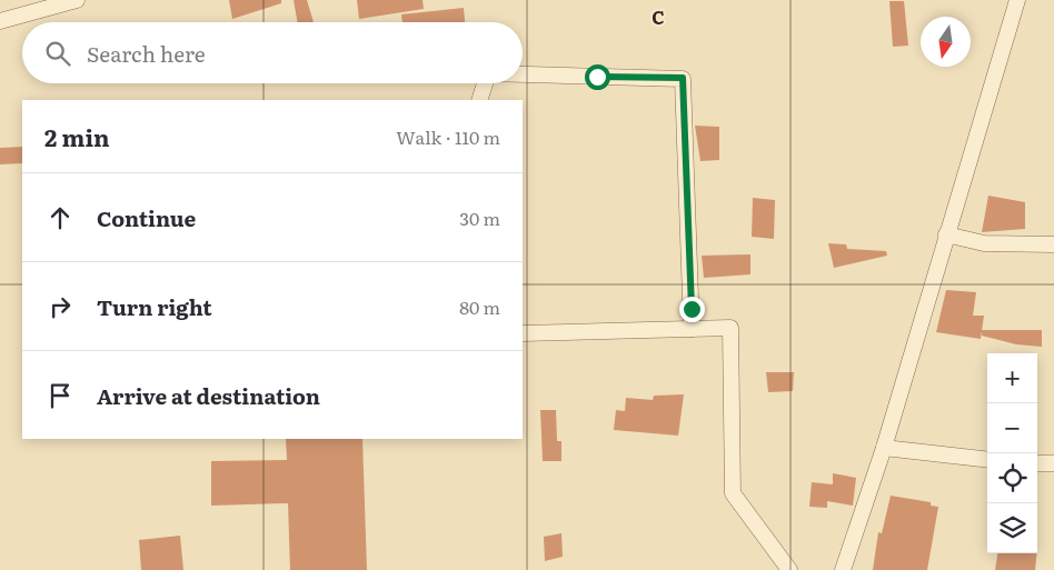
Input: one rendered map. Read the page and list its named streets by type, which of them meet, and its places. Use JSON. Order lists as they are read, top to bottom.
{
  "north": "bottom",
  "page": {
    "search": "Search here",
    "heading": ["2 min", "Walk · 110 m"],
    "list": [
      ["Continue", "30 m"],
      ["Turn right", "80 m"],
      "Arrive at destination"
    ],
    "map_buttons": ["+", "−"]
  },
  "grid": {
    "columns": ["C"]
  }
}
